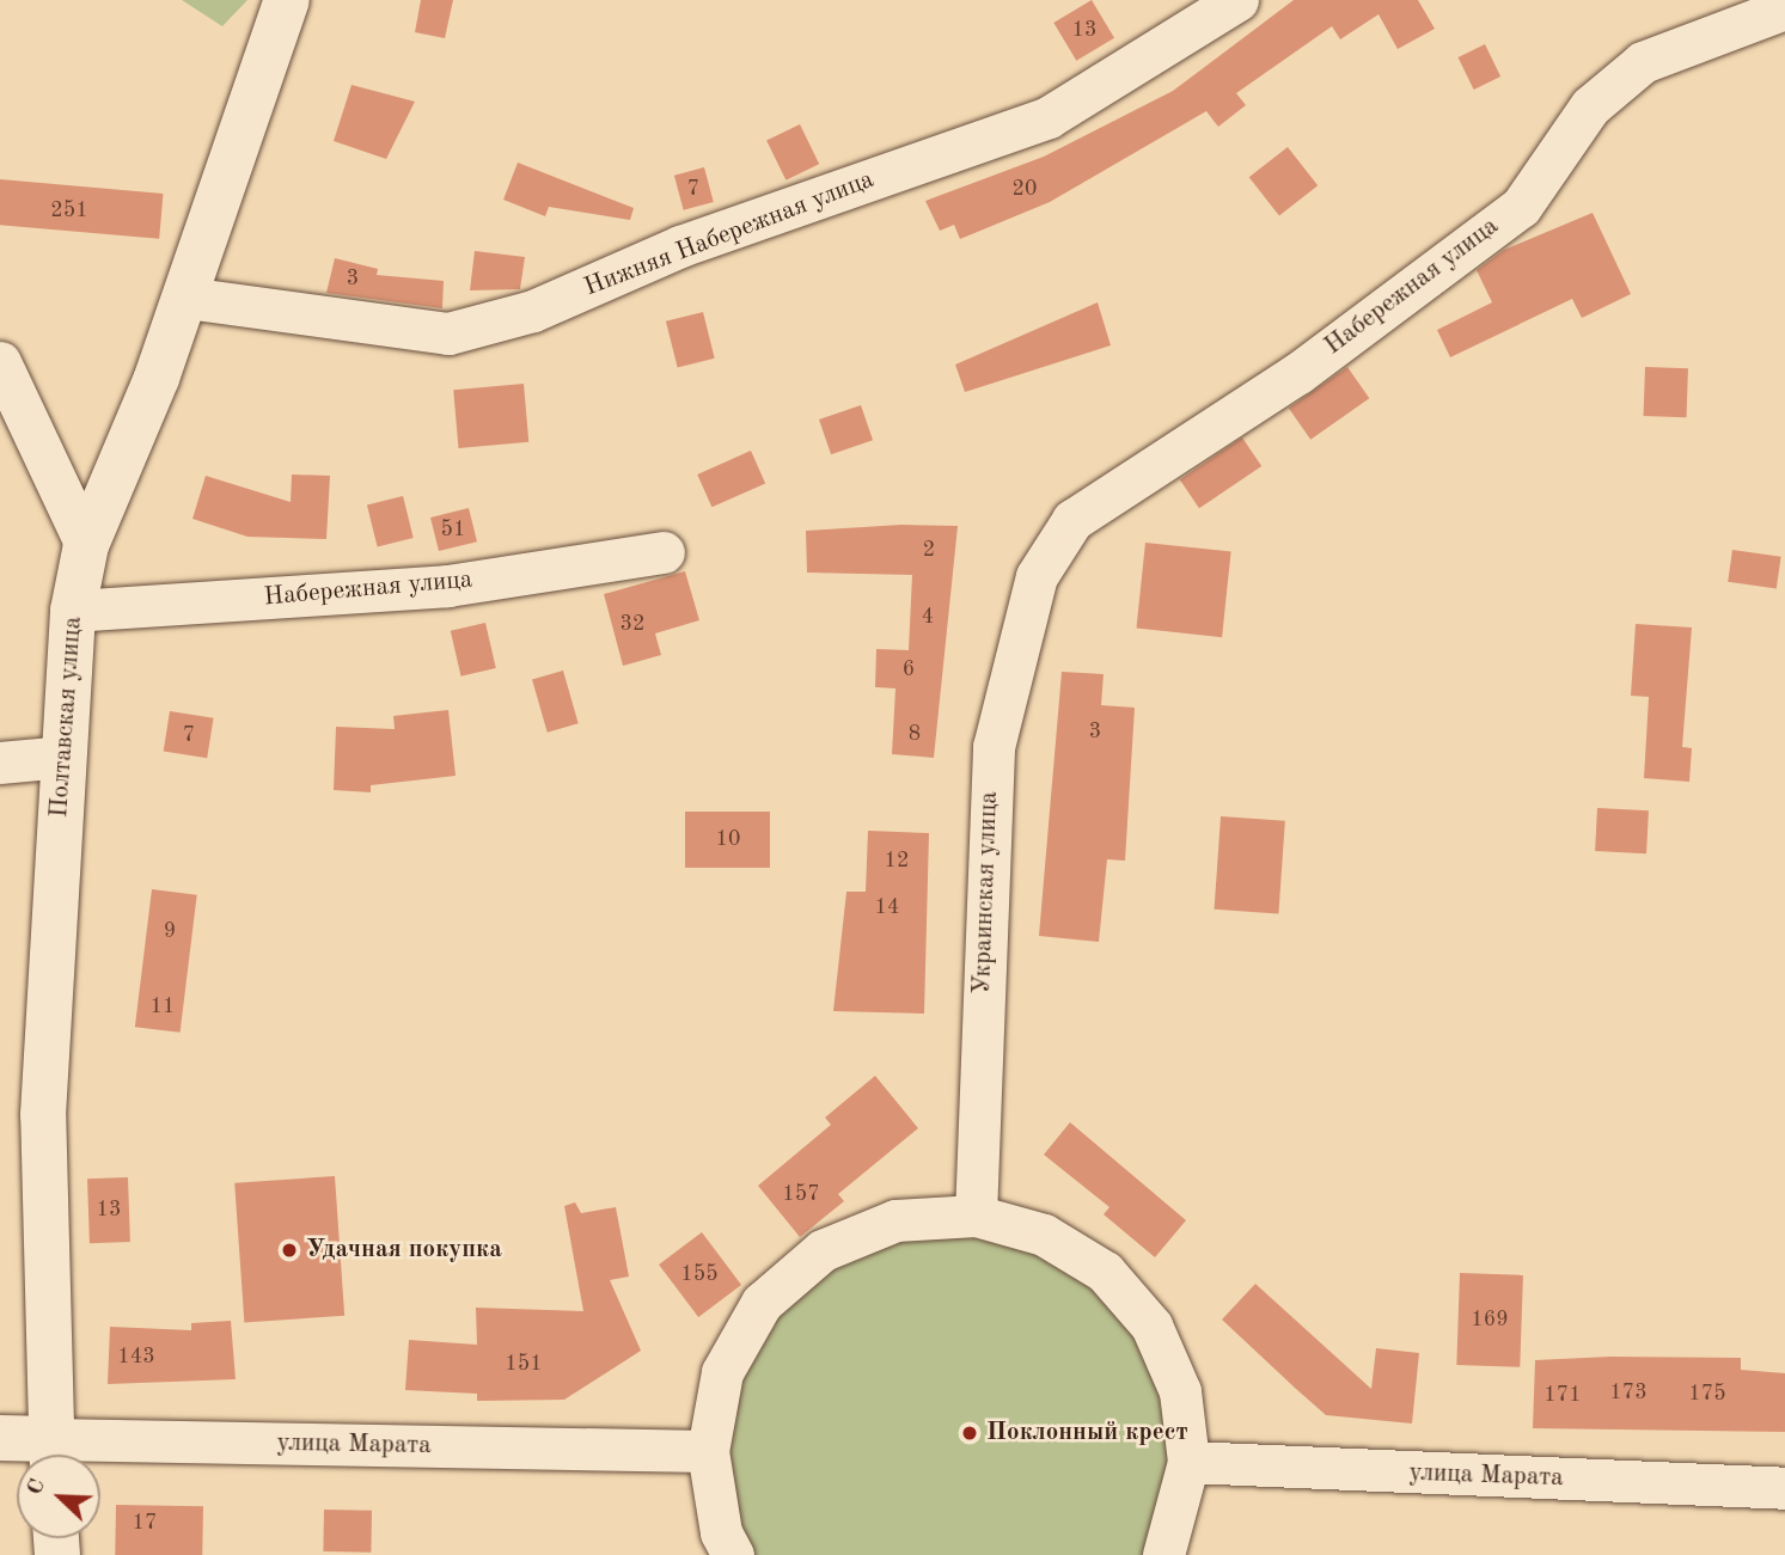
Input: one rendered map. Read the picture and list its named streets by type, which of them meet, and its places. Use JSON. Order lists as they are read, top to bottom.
{
  "streets": {
    "street": [
      "Нижняя Набережная улица",
      "Набережная улица",
      "Полтавская улица",
      "Украинская улица",
      "улица Марата"
    ]
  },
  "crossings": [
    ["Нижняя Набережная улица", "Полтавская улица"],
    ["Набережная улица", "Полтавская улица"],
    ["Набережная улица", "Украинская улица"]
  ],
  "places": ["Удачная покупка", "Поклонный крест"],
  "house_numbers": [
    "13",
    "7",
    "20",
    "251",
    "3",
    "51",
    "2",
    "4",
    "32",
    "6",
    "3",
    "8",
    "7",
    "10",
    "12",
    "14",
    "9",
    "11",
    "157",
    "13",
    "155",
    "169",
    "143",
    "151",
    "173",
    "175",
    "171",
    "17"
  ],
  "north": "top left"
}
